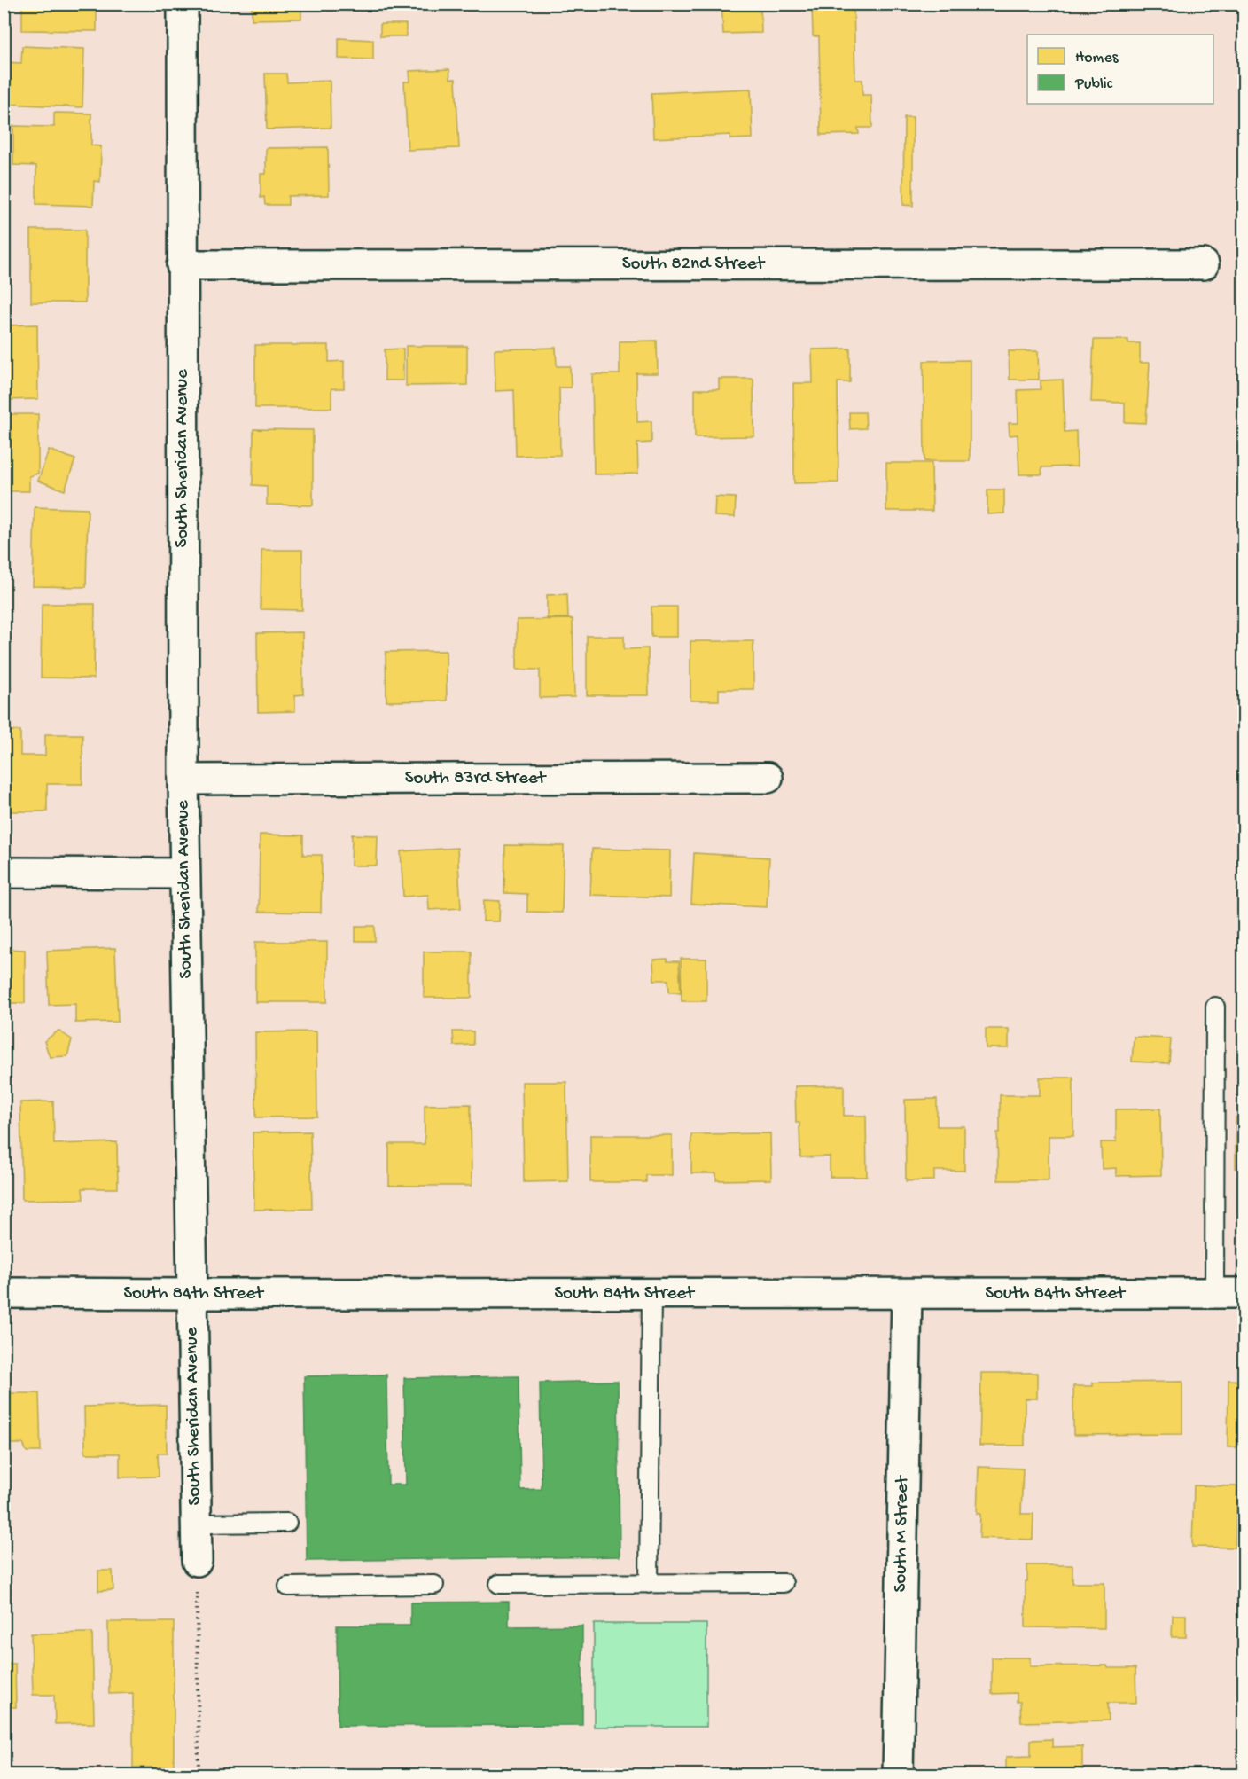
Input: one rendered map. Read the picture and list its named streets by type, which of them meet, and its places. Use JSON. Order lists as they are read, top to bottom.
{
  "streets": {
    "street": [
      "South 82nd Street",
      "South Sheridan Avenue",
      "South 83rd Street",
      "South 84th Street",
      "South M Street"
    ]
  },
  "crossings": [
    ["South 82nd Street", "South Sheridan Avenue"],
    ["South Sheridan Avenue", "South 83rd Street"],
    ["South Sheridan Avenue", "South 84th Street"],
    ["South 84th Street", "South M Street"]
  ],
  "legend": ["Homes", "Public"]
}
